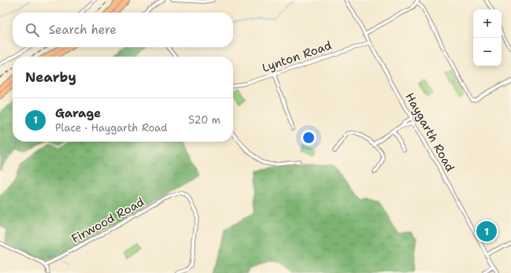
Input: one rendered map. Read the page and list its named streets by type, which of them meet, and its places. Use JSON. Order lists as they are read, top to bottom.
{
  "streets": {
    "street": ["Lynton Road", "Haygarth Road", "Firwood Road"]
  },
  "crossings": [
    ["Lynton Road", "Haygarth Road"]
  ],
  "page": {
    "map_buttons": ["+", "−"],
    "search": "Search here",
    "heading": "Nearby",
    "list": [
      {
        "mark": "1",
        "name": "Garage",
        "note": "Place · Haygarth Road",
        "value": "520 m"
      }
    ],
    "pins": "1"
  }
}
